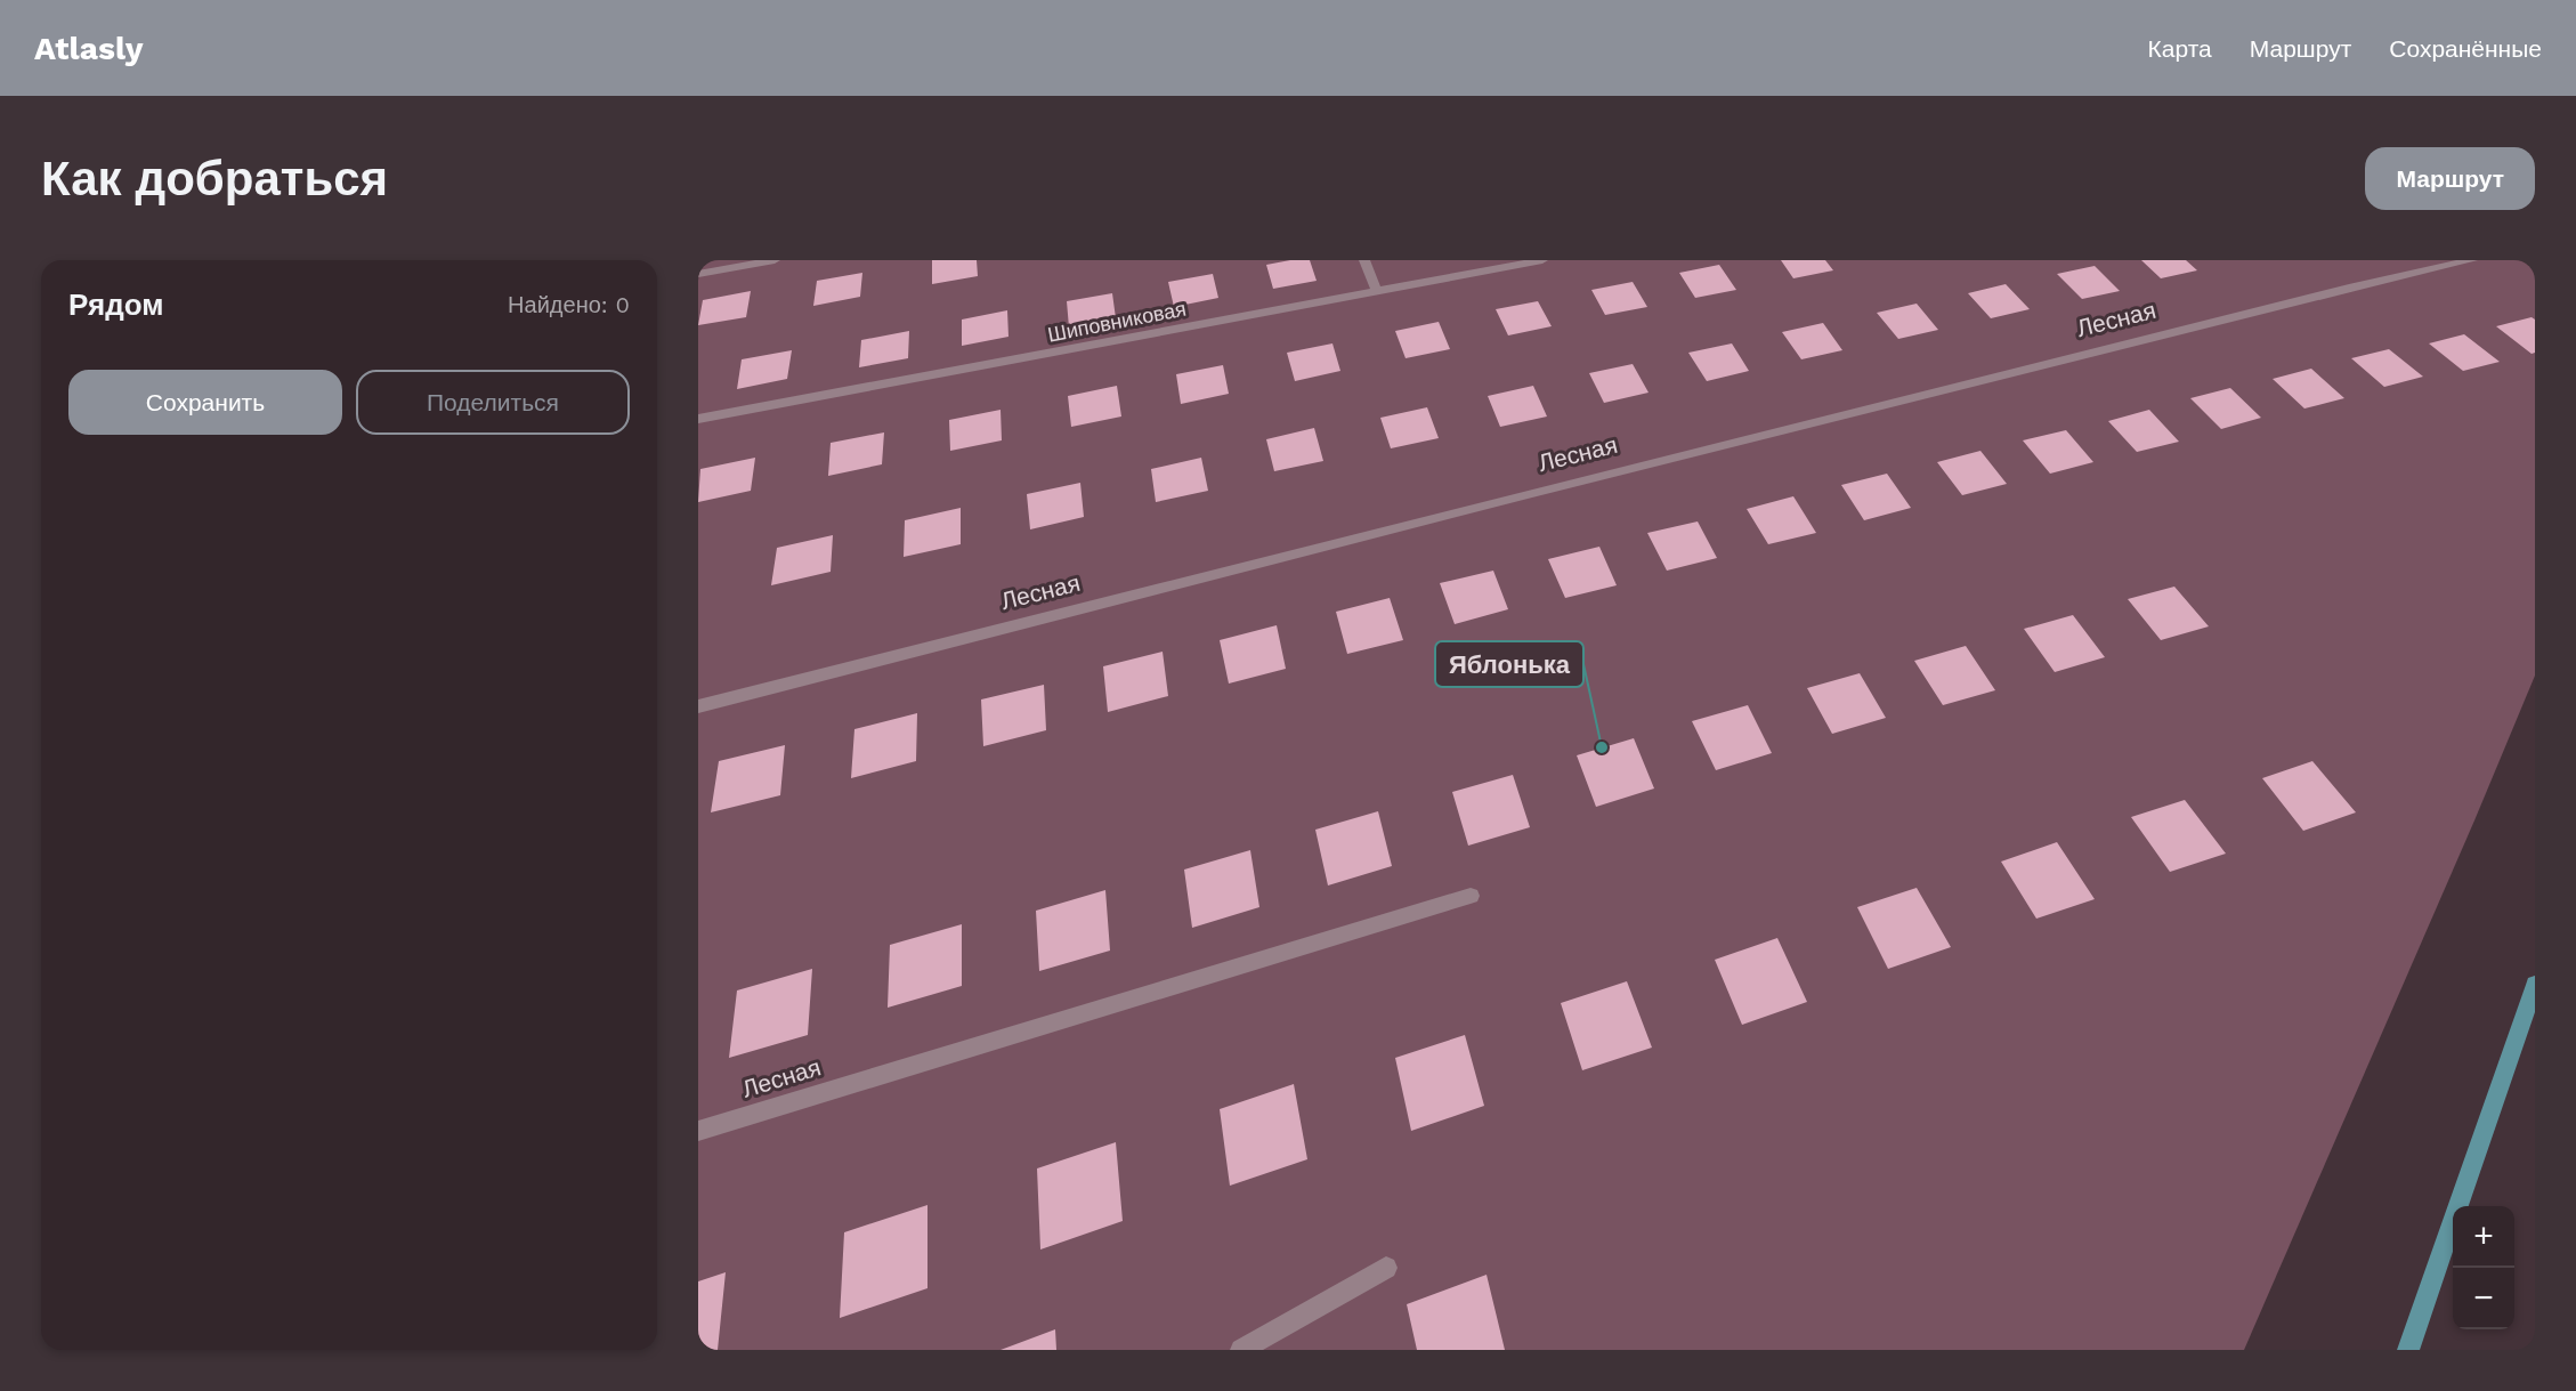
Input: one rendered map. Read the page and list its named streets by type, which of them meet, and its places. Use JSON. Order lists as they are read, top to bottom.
{
  "streets": {
    "street": ["Лесная", "Шиповниковая"]
  },
  "places": ["Яблонька"],
  "page": {
    "header": "Atlasly",
    "nav": ["Карта", "Маршрут", "Сохранённые"],
    "buttons": [
      "Маршрут",
      ["Сохранить", "Поделиться"]
    ],
    "title": "Как добраться",
    "heading": ["Рядом", "Найдено: 0"],
    "map_buttons": ["+", "−"]
  }
}
